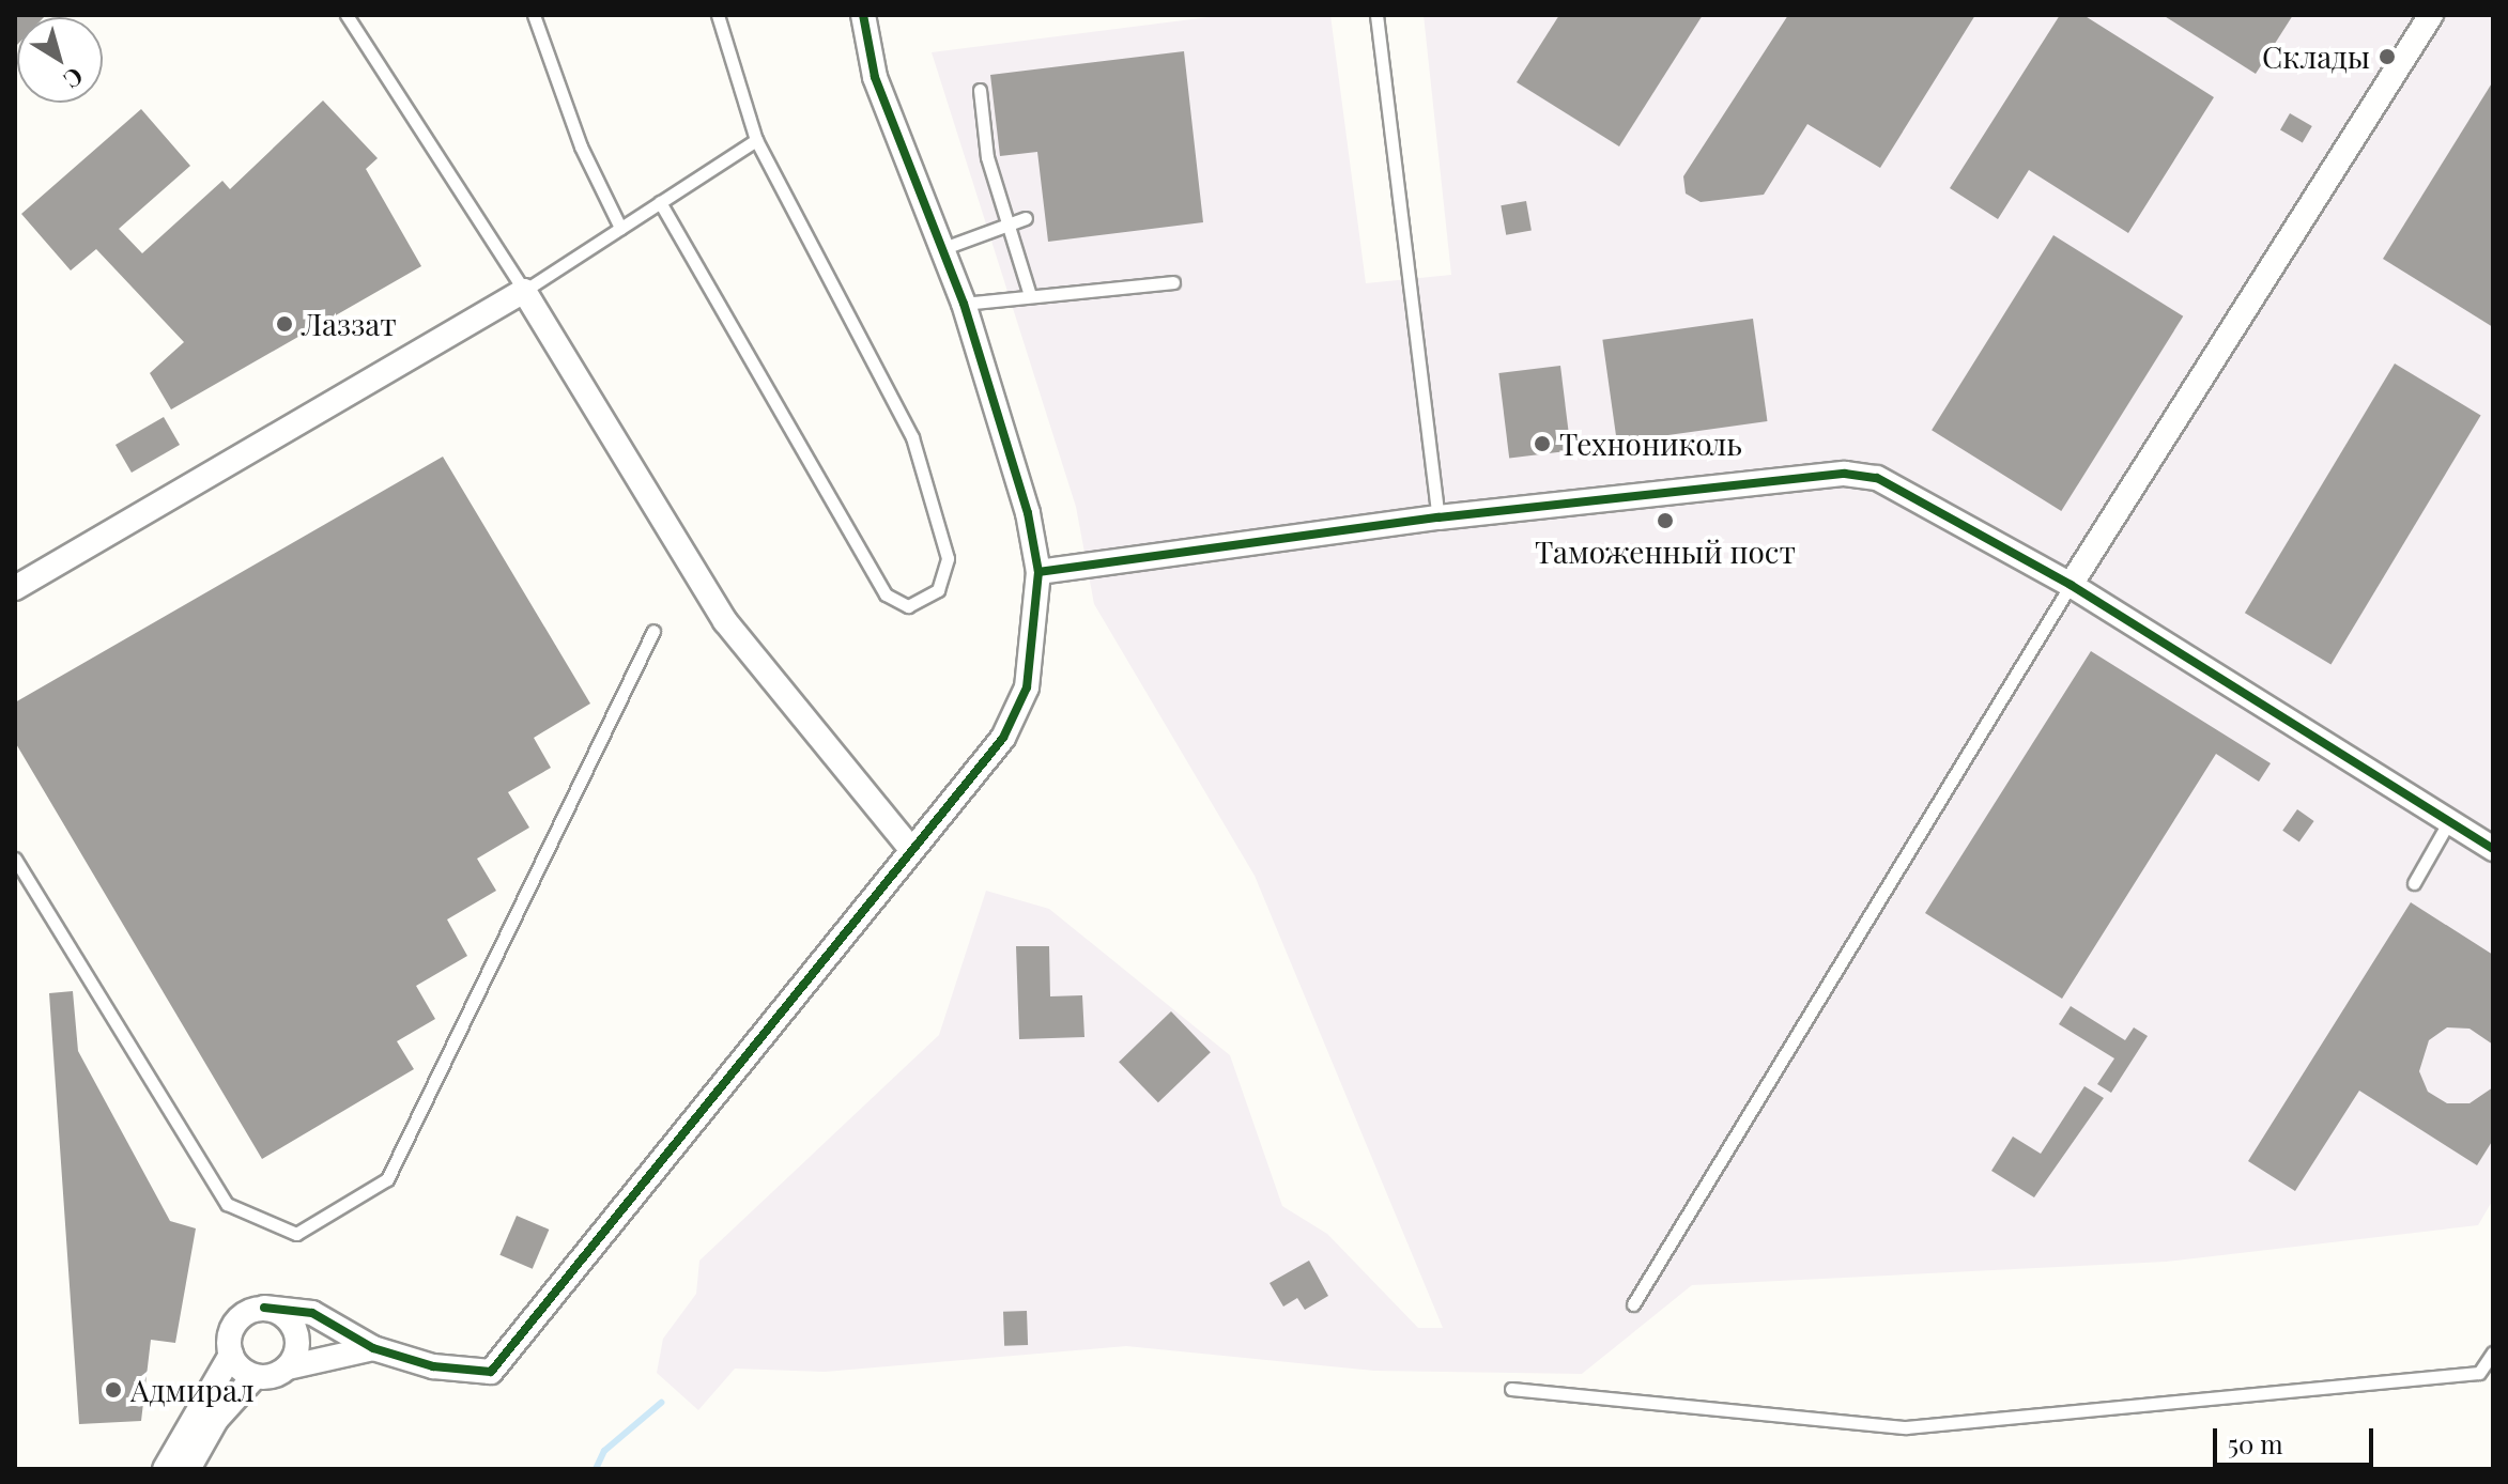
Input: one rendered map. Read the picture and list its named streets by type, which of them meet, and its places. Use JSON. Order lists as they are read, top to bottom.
{
  "places": [
    "Склады",
    "Лаззат",
    "Технониколь",
    "Таможенный пост",
    "Адмирал"
  ],
  "scale_bar": "50 m",
  "north": "bottom right"
}
